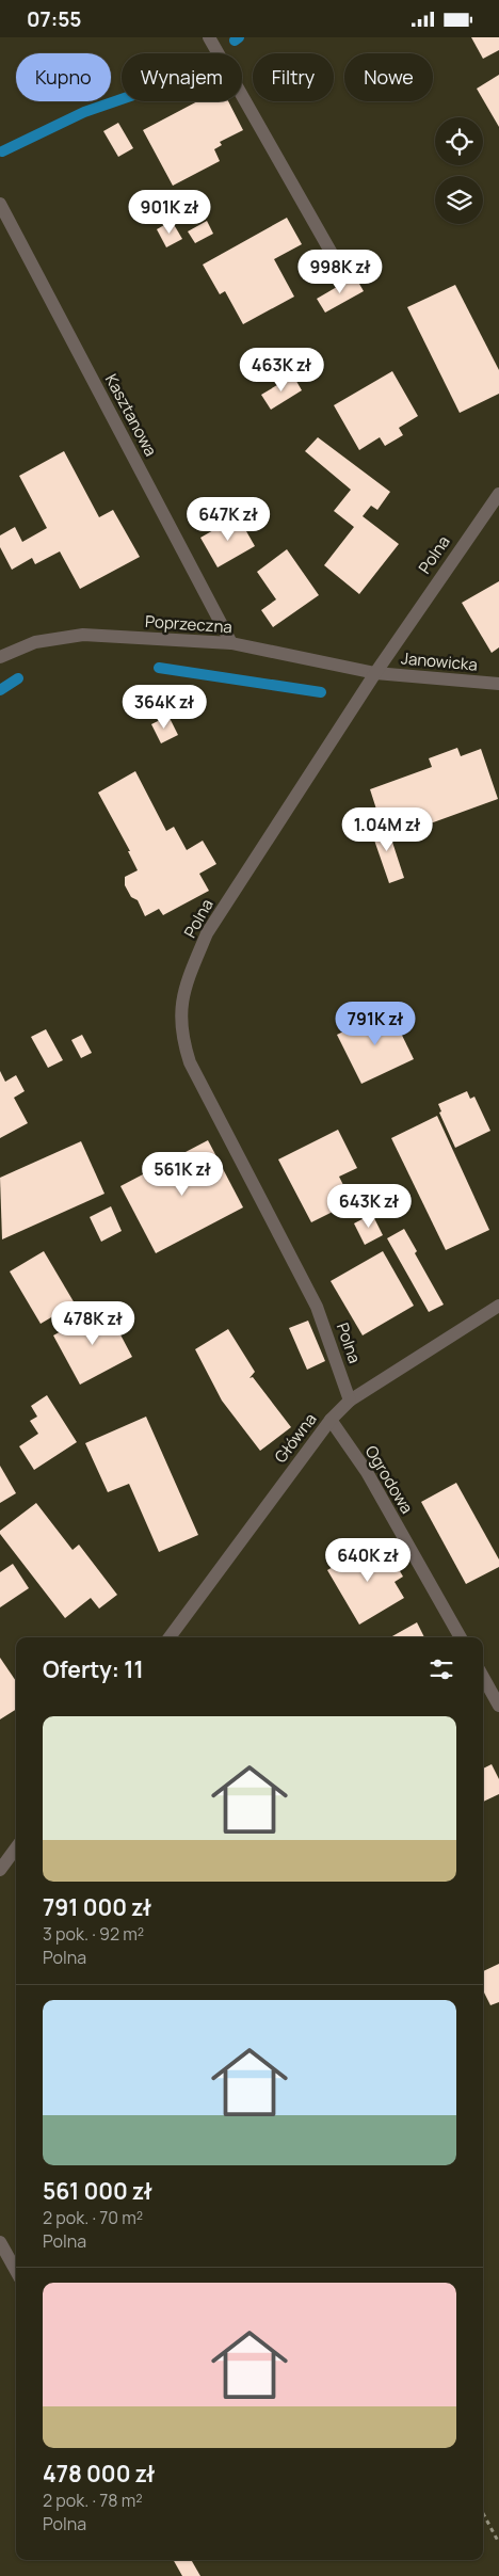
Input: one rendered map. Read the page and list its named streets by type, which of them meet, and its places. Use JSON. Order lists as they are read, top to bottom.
{
  "streets": {
    "street": [
      "Kasztanowa",
      "Polna",
      "Poprzeczna",
      "Janowicka",
      "Główna",
      "Ogrodowa"
    ]
  },
  "crossings": [
    ["Kasztanowa", "Poprzeczna"],
    ["Polna", "Poprzeczna"],
    ["Polna", "Janowicka"],
    ["Polna", "Główna"],
    ["Poprzeczna", "Janowicka"],
    ["Główna", "Ogrodowa"]
  ],
  "page": {
    "status": "07:55",
    "chip": [
      "Kupno",
      "Wynajem",
      "Filtry",
      "Nowe"
    ],
    "price": [
      "901K zł",
      "998K zł",
      "463K zł",
      "647K zł",
      "364K zł",
      "1.04M zł",
      "791K zł",
      "561K zł",
      "643K zł",
      "478K zł",
      "640K zł"
    ],
    "heading": "Oferty: 11",
    "list": [
      {
        "name": "791 000 zł",
        "note": "3 pok. · 92 m² · Polna"
      },
      {
        "name": "561 000 zł",
        "note": "2 pok. · 70 m² · Polna"
      },
      {
        "name": "478 000 zł",
        "note": "2 pok. · 78 m² · Polna"
      }
    ]
  }
}
